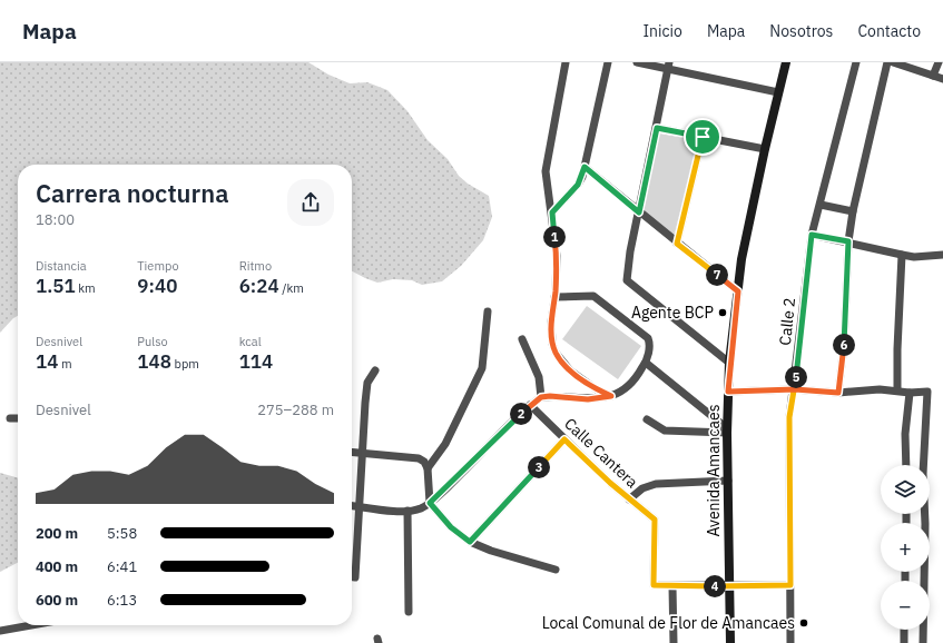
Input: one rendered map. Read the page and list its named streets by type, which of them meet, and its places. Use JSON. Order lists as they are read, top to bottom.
{
  "streets": {
    "street": ["Calle 2", "Calle Cantera", "Avenida Amancaes"]
  },
  "places": ["Agente BCP", "Local Comunal de Flor de Amancaes"],
  "page": {
    "header": "Mapa",
    "nav": [
      "Inicio",
      "Mapa",
      "Nosotros",
      "Contacto"
    ],
    "heading": ["Carrera nocturna", "18:00"],
    "pins": [
      "1",
      "7",
      "6",
      "5",
      "2",
      "3",
      "4"
    ],
    "stats": [
      ["Distancia", "1.51 km"],
      ["Tiempo", "9:40"],
      ["Ritmo", "6:24 /km"],
      ["Desnivel", "14 m"],
      ["Pulso", "148 bpm"],
      ["kcal", "114"]
    ],
    "chart": ["Desnivel", "275–288 m"],
    "map_buttons": ["+", "−"],
    "list": [
      {
        "name": "200 m",
        "note": "5:58"
      },
      {
        "name": "400 m",
        "note": "6:41"
      },
      {
        "name": "600 m",
        "note": "6:13"
      }
    ]
  }
}
